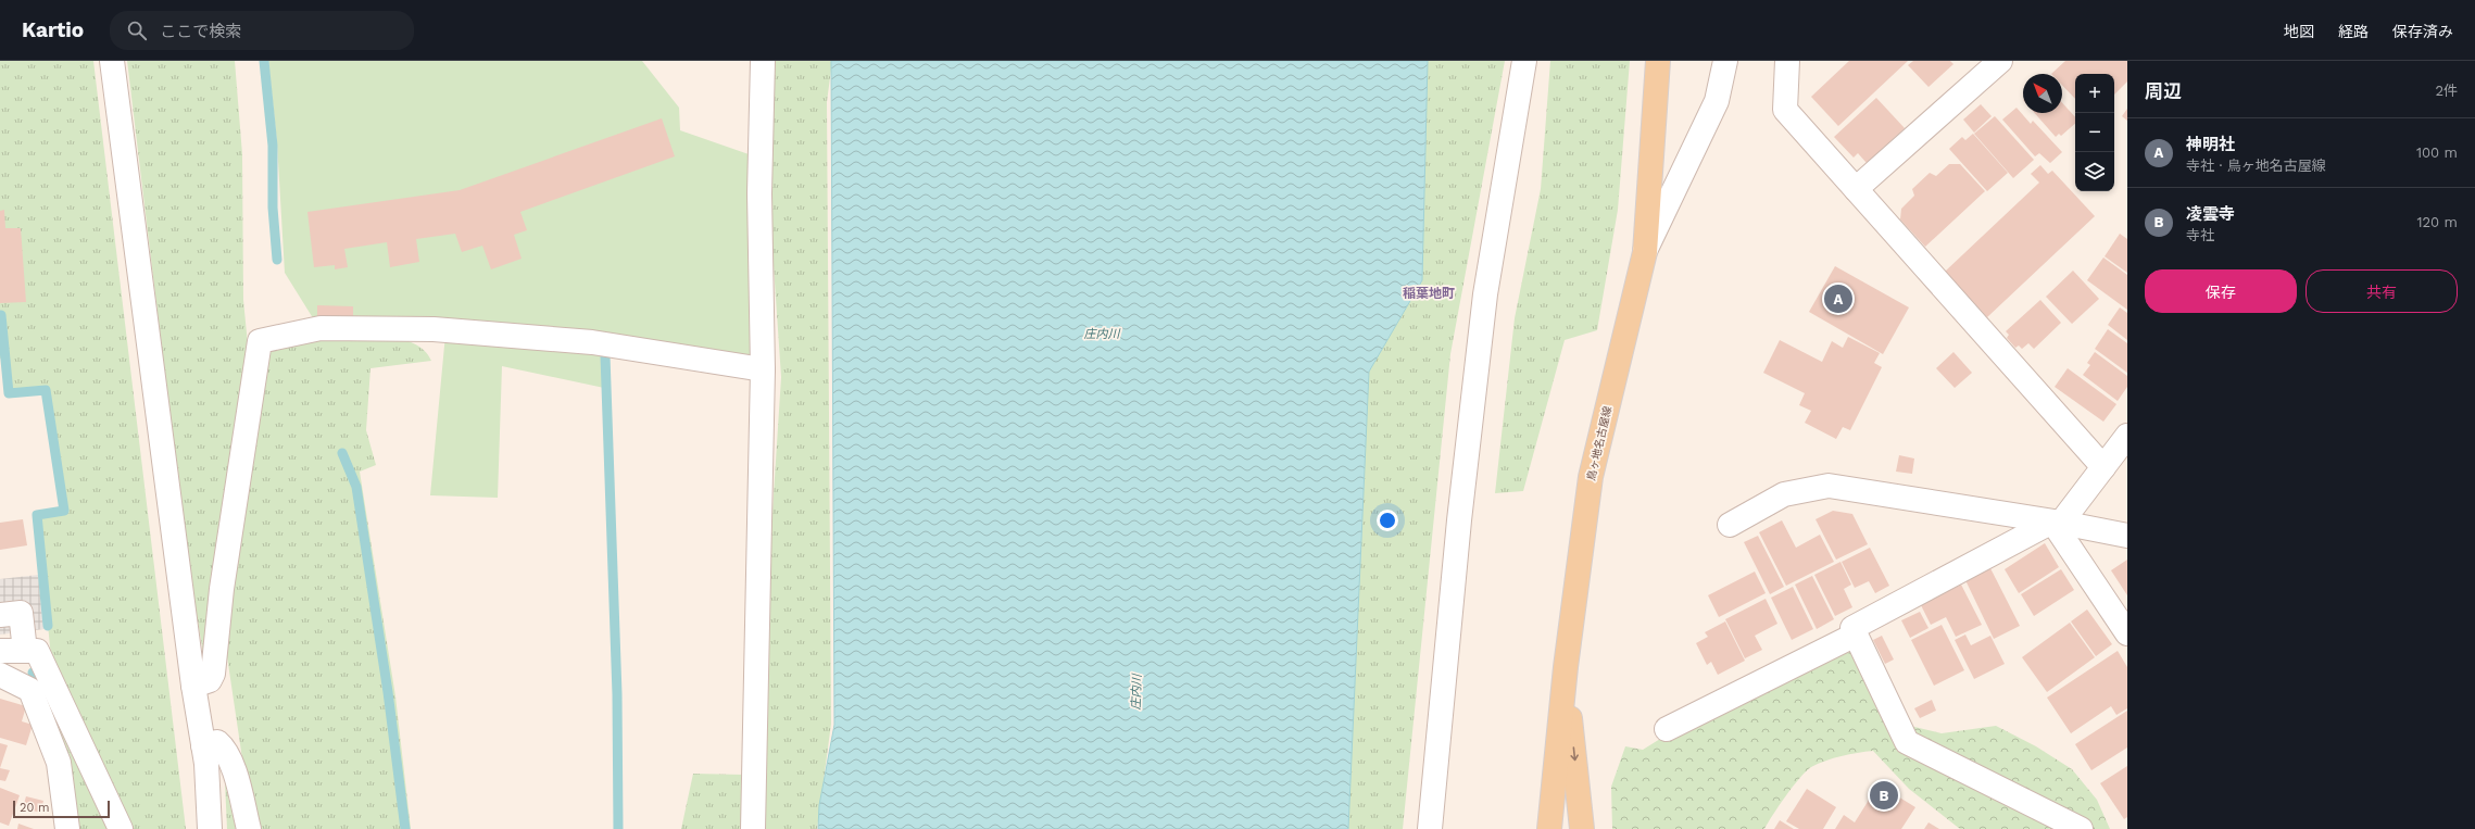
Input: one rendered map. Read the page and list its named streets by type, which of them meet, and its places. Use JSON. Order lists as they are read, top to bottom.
{
  "streets": {
    "main road": ["鳥ヶ地名古屋線"]
  },
  "districts": ["稲葉地町"],
  "water": ["庄内川"],
  "scale_bar": "20 m",
  "north": "top left",
  "page": {
    "header": "Kartio",
    "search": "ここで検索",
    "nav": ["地図", "経路", "保存済み"],
    "heading": ["周辺", "2件"],
    "map_buttons": ["+", "−"],
    "list": [
      {
        "mark": "A",
        "name": "神明社",
        "note": "寺社 · 鳥ヶ地名古屋線",
        "value": "100 m"
      },
      {
        "mark": "B",
        "name": "凌雲寺",
        "note": "寺社",
        "value": "120 m"
      }
    ],
    "buttons": ["保存", "共有"],
    "pins": ["A", "B"],
    "scale": "20 m"
  }
}
